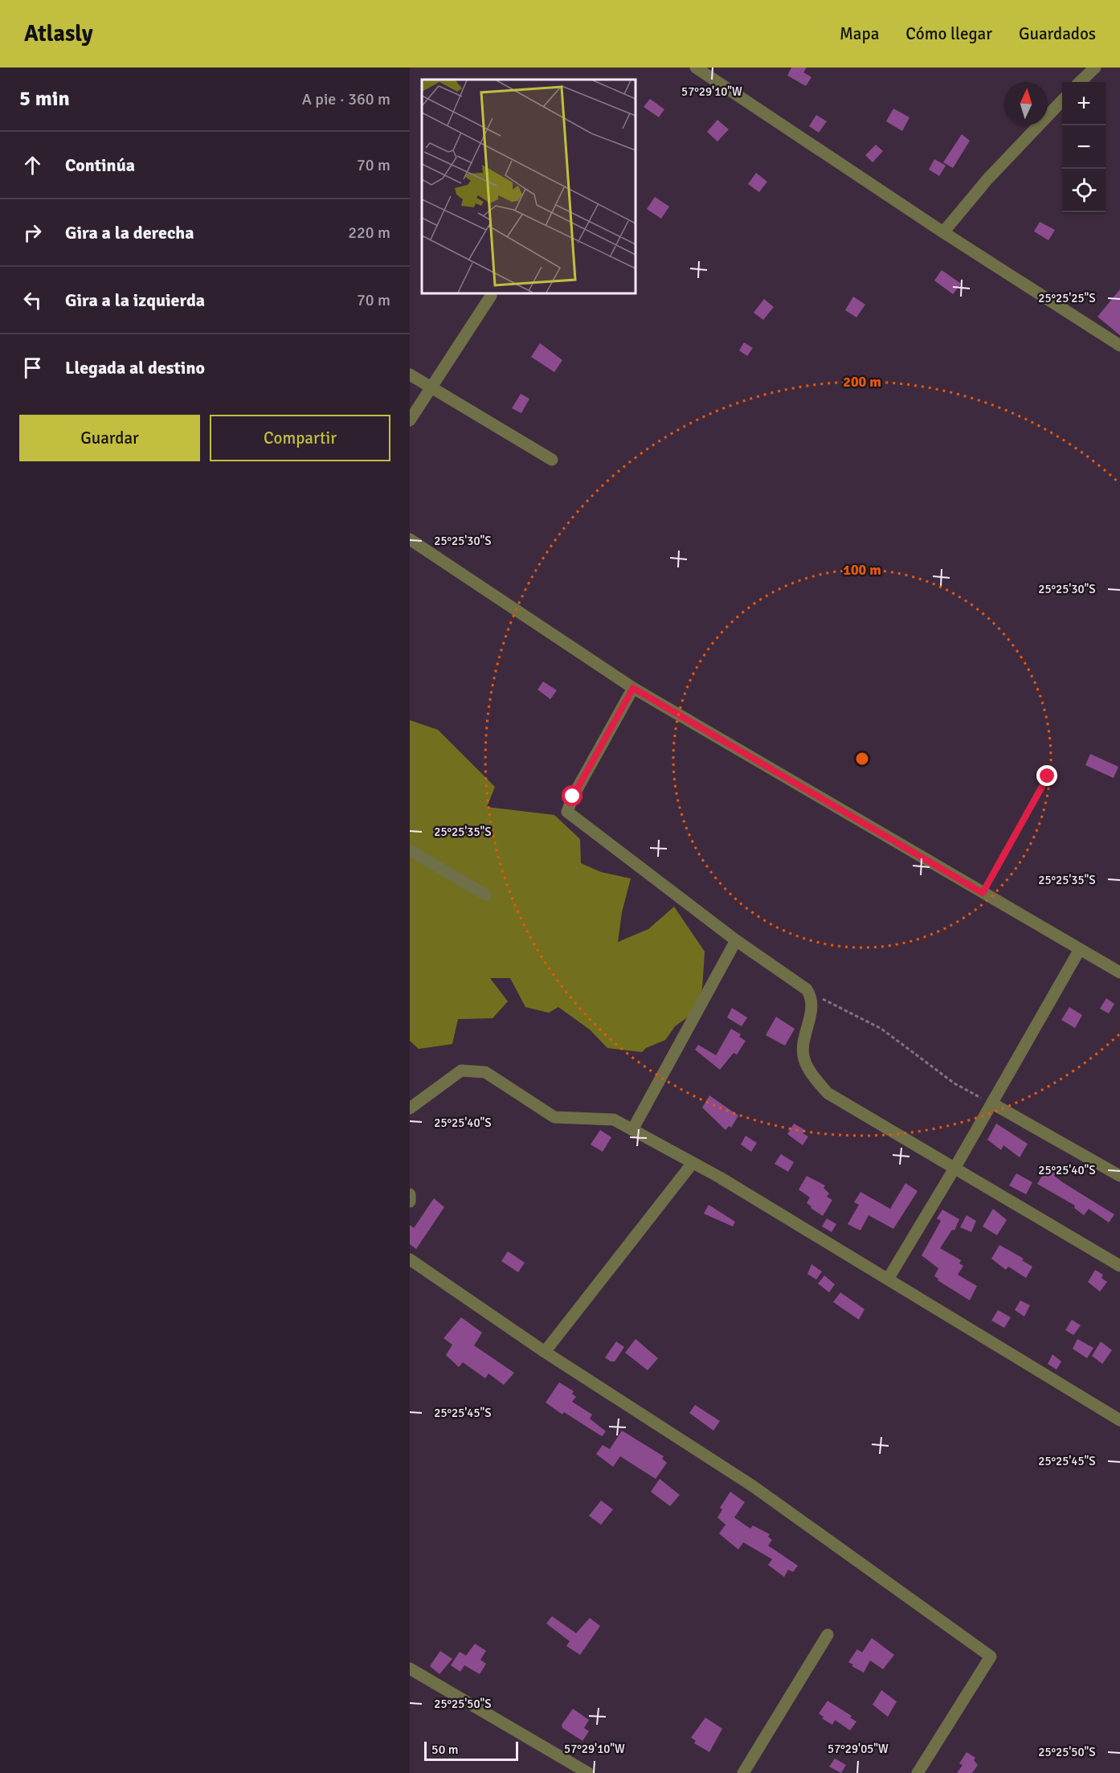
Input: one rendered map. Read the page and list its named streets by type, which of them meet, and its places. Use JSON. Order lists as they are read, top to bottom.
{
  "scale_bar": "50 m",
  "north": "top",
  "page": {
    "header": "Atlasly",
    "nav": ["Mapa", "Cómo llegar", "Guardados"],
    "heading": ["5 min", "A pie · 360 m"],
    "map_buttons": ["+", "−"],
    "list": [
      ["Continúa", "70 m"],
      ["Gira a la derecha", "220 m"],
      ["Gira a la izquierda", "70 m"],
      "Llegada al destino"
    ],
    "buttons": ["Guardar", "Compartir"],
    "scale": "50 m"
  },
  "coordinates": [
    "57°29'10\"W",
    "25°25'25\"S",
    "25°25'30\"S",
    "25°25'35\"S",
    "25°25'40\"S",
    "25°25'45\"S",
    "25°25'50\"S",
    "57°29'05\"W"
  ],
  "rings": ["200 m", "100 m"]
}
